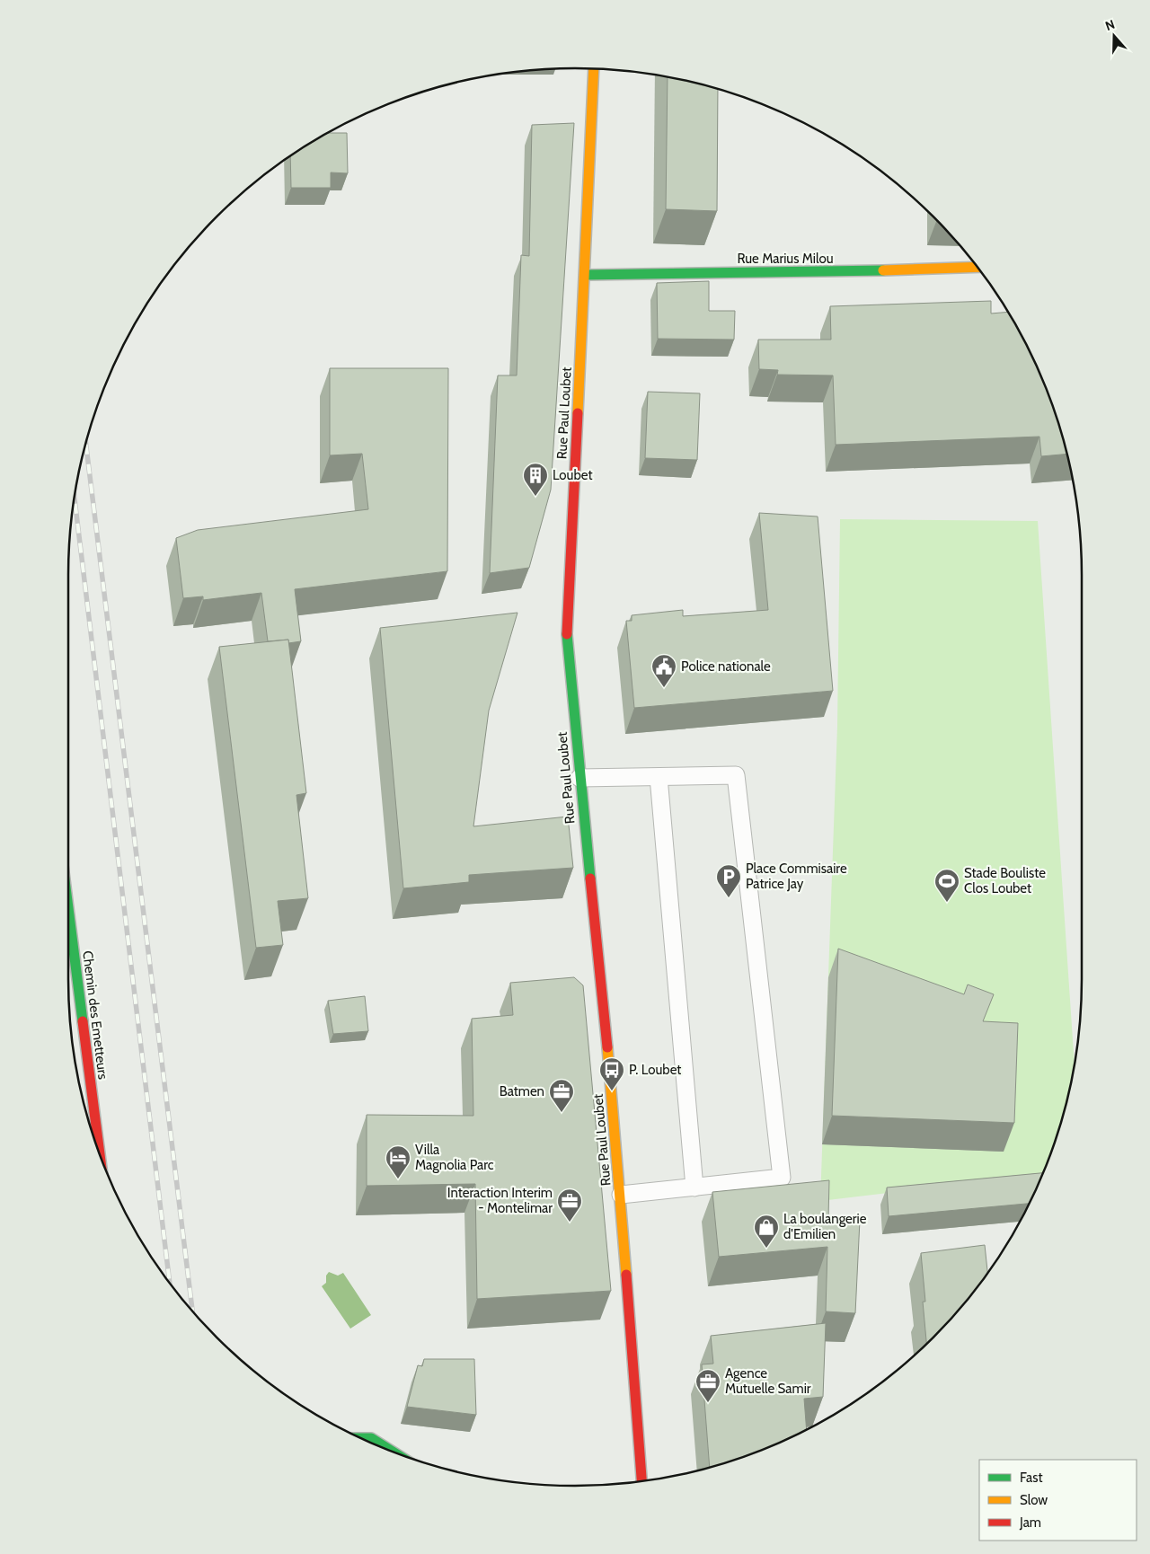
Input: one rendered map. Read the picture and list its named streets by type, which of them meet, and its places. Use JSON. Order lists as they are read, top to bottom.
{
  "streets": {
    "street": ["Rue Marius Milou", "Rue Paul Loubet", "Chemin des Emetteurs"]
  },
  "crossings": [
    ["Rue Marius Milou", "Rue Paul Loubet"]
  ],
  "places": {
    "building": ["Loubet"],
    "public building": ["Police nationale"],
    "parking": ["Place Commisaire Patrice Jay"],
    "sports": ["Stade Bouliste Clos Loubet"],
    "bus stop": ["P. Loubet"],
    "office": ["Batmen", "Interaction Interim - Montelimar", "Agence Mutuelle Samir"],
    "hotel": ["Villa Magnolia Parc"],
    "shop": ["La boulangerie d'Emilien"]
  },
  "legend": ["Fast", "Slow", "Jam"],
  "north": "top"
}
